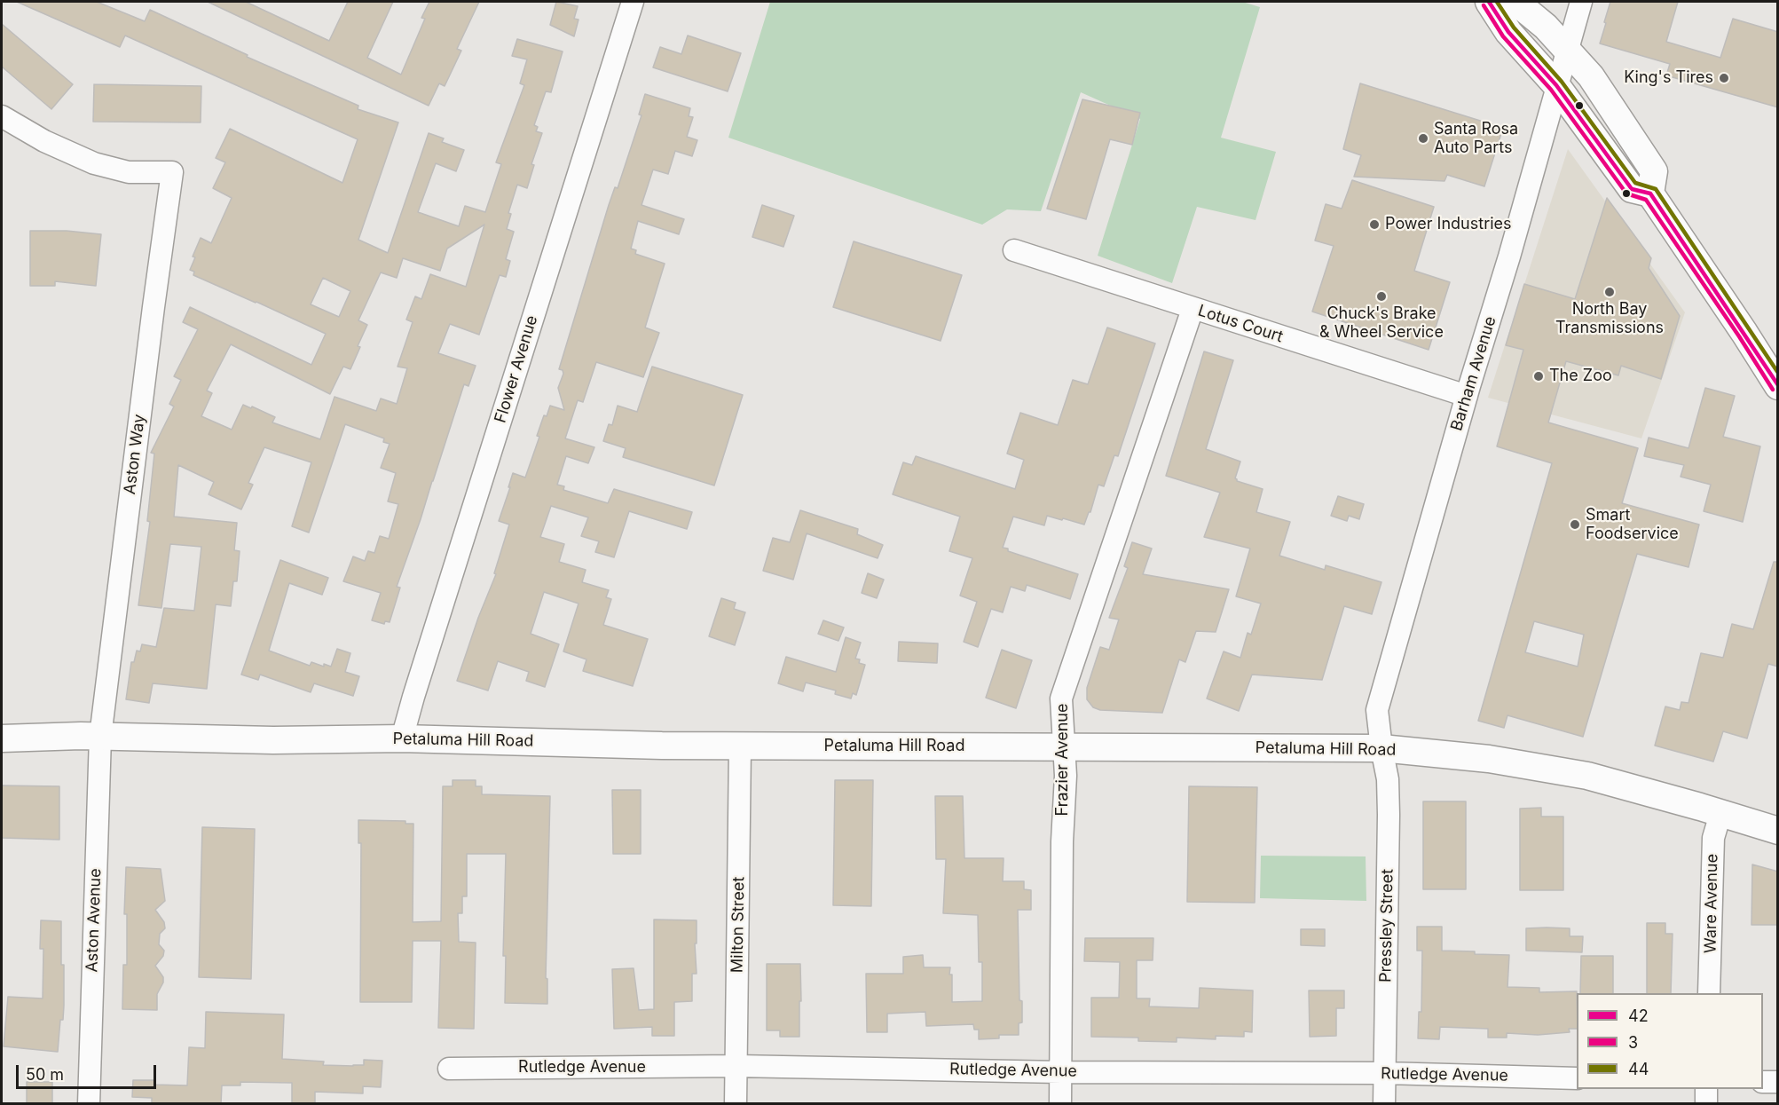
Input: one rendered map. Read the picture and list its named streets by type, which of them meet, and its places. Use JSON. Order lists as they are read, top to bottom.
{
  "streets": {
    "main road": ["Petaluma Hill Road"],
    "street": [
      "Lotus Court",
      "Flower Avenue",
      "Barham Avenue",
      "Aston Way",
      "Frazier Avenue",
      "Ware Avenue",
      "Aston Avenue",
      "Milton Street",
      "Pressley Street",
      "Rutledge Avenue"
    ]
  },
  "crossings": [
    ["Lotus Court", "Barham Avenue"],
    ["Lotus Court", "Frazier Avenue"],
    ["Flower Avenue", "Petaluma Hill Road"],
    ["Barham Avenue", "Petaluma Hill Road"],
    ["Barham Avenue", "Pressley Street"],
    ["Aston Way", "Petaluma Hill Road"],
    ["Aston Way", "Aston Avenue"],
    ["Petaluma Hill Road", "Frazier Avenue"],
    ["Petaluma Hill Road", "Ware Avenue"],
    ["Petaluma Hill Road", "Aston Avenue"],
    ["Petaluma Hill Road", "Milton Street"],
    ["Petaluma Hill Road", "Pressley Street"],
    ["Frazier Avenue", "Rutledge Avenue"],
    ["Milton Street", "Rutledge Avenue"],
    ["Pressley Street", "Rutledge Avenue"]
  ],
  "places": [
    "King's Tires",
    "Santa Rosa Auto Parts",
    "Power Industries",
    "North Bay Transmissions",
    "Chuck's Brake & Wheel Service",
    "The Zoo",
    "Smart Foodservice"
  ],
  "lines": ["transit line 42", "transit line 44", "transit line 3"],
  "legend": ["42", "3", "44"],
  "scale_bar": "50 m"
}
